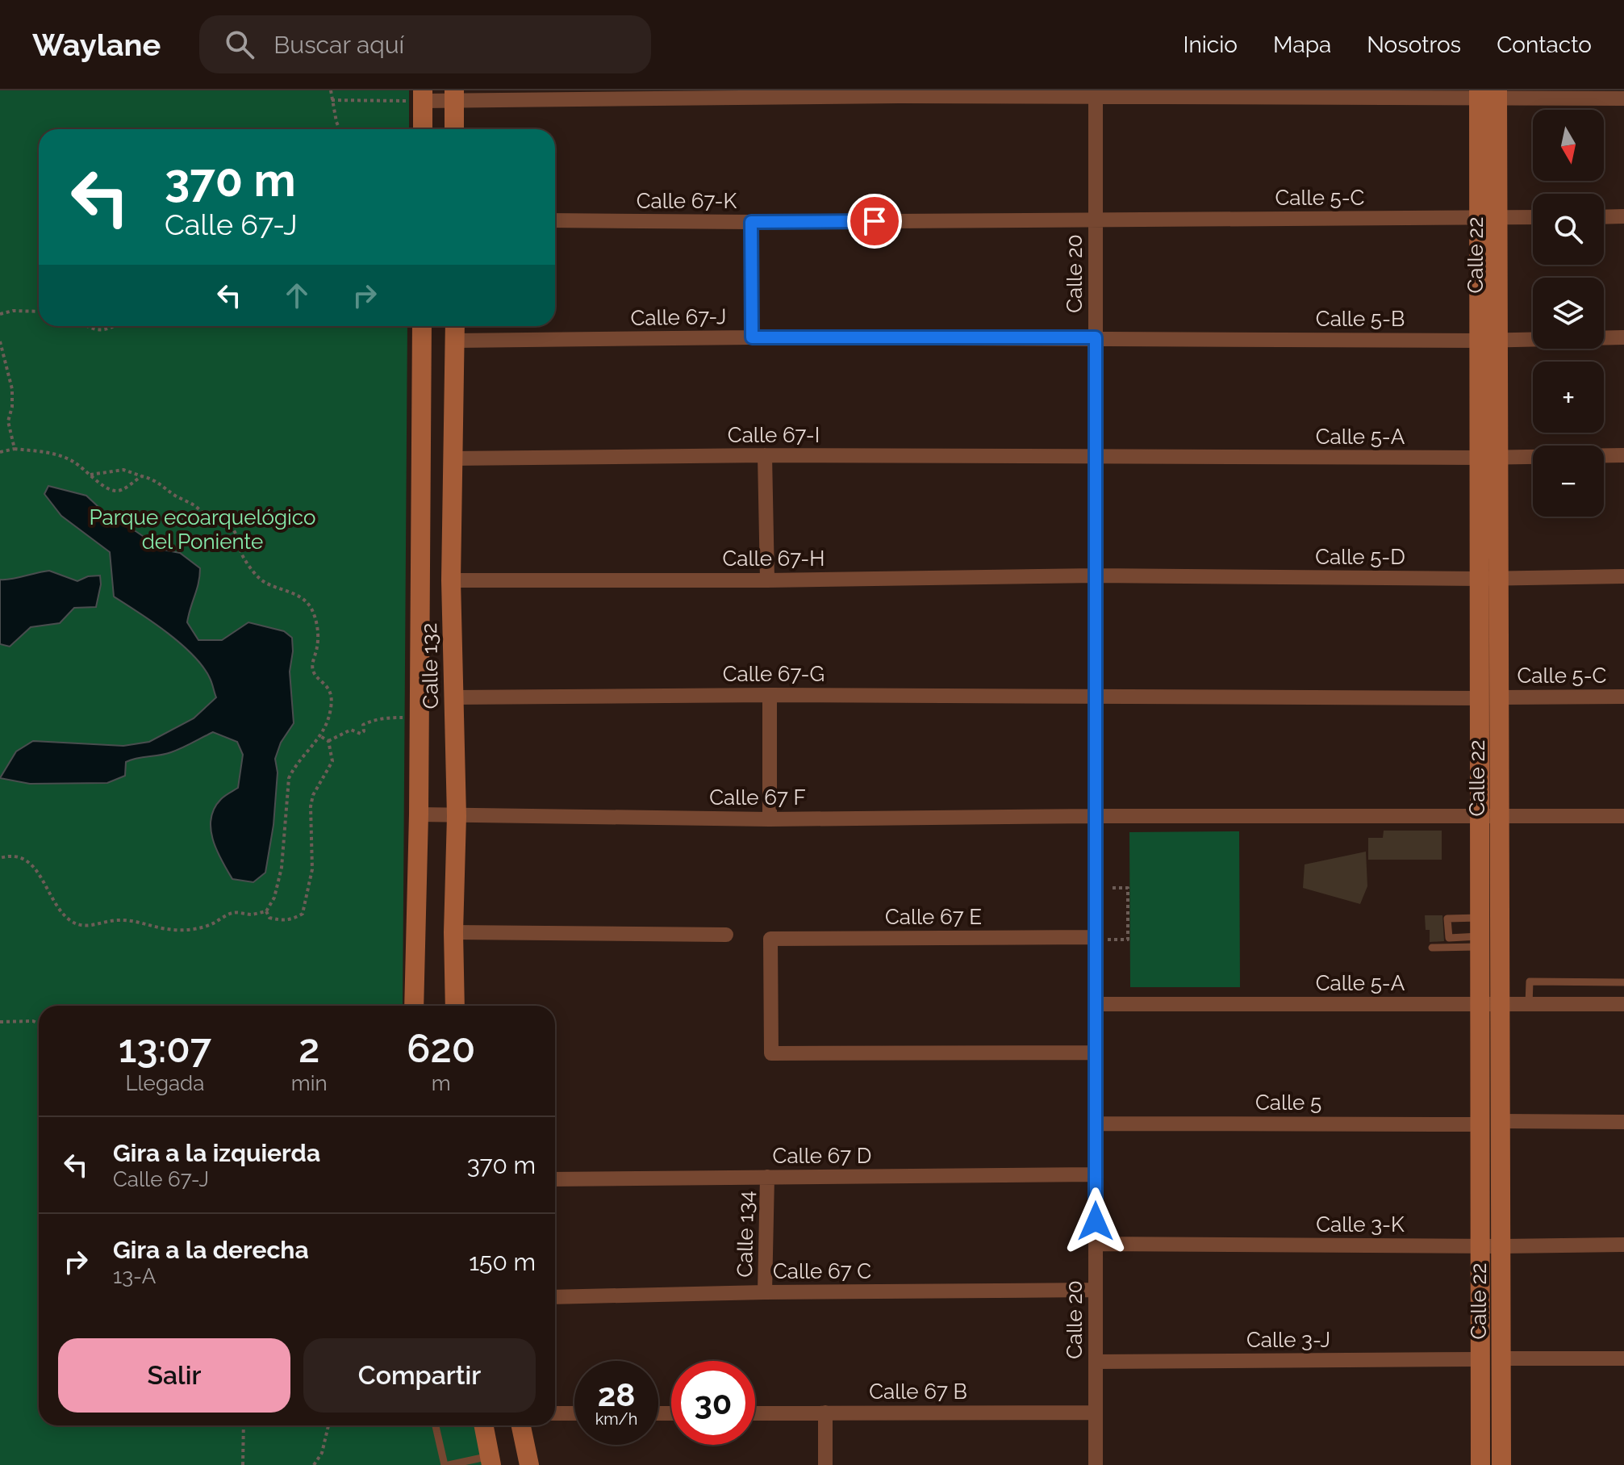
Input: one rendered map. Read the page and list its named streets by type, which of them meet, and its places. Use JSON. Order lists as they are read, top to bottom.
{
  "streets": {
    "street": [
      "Calle 5-C",
      "Calle 67-K",
      "Calle 22",
      "Calle 20",
      "Calle 67-J",
      "Calle 5-B",
      "Calle 67-I",
      "Calle 5-A",
      "Calle 5-D",
      "Calle 67-H",
      "Calle 132",
      "Calle 67-G",
      "Calle 67 F",
      "Calle 67 E",
      "Calle 5",
      "Calle 67 D",
      "Calle 3-K",
      "Calle 134",
      "Calle 67 C",
      "Calle 3-J",
      "Calle 67 B"
    ]
  },
  "crossings": [
    ["Calle 5-C", "Calle 67-K"],
    ["Calle 5-C", "Calle 22"],
    ["Calle 5-C", "Calle 20"],
    ["Calle 67-K", "Calle 20"],
    ["Calle 22", "Calle 5-B"],
    ["Calle 22", "Calle 5-A"],
    ["Calle 22", "Calle 5-D"],
    ["Calle 22", "Calle 5"],
    ["Calle 22", "Calle 3-K"],
    ["Calle 22", "Calle 3-J"],
    ["Calle 20", "Calle 67-J"],
    ["Calle 20", "Calle 5-B"],
    ["Calle 20", "Calle 67-I"],
    ["Calle 20", "Calle 5-A"],
    ["Calle 20", "Calle 5-D"],
    ["Calle 20", "Calle 67-H"],
    ["Calle 20", "Calle 67-G"],
    ["Calle 20", "Calle 67 F"],
    ["Calle 20", "Calle 67 E"],
    ["Calle 20", "Calle 5"],
    ["Calle 20", "Calle 67 D"],
    ["Calle 20", "Calle 3-K"],
    ["Calle 20", "Calle 67 C"],
    ["Calle 20", "Calle 3-J"],
    ["Calle 20", "Calle 67 B"],
    ["Calle 67-J", "Calle 5-B"],
    ["Calle 67-J", "Calle 132"],
    ["Calle 67-I", "Calle 5-A"],
    ["Calle 67-I", "Calle 132"],
    ["Calle 5-D", "Calle 67-H"],
    ["Calle 67-H", "Calle 132"],
    ["Calle 132", "Calle 67-G"],
    ["Calle 132", "Calle 67 F"],
    ["Calle 67 D", "Calle 134"],
    ["Calle 134", "Calle 67 C"]
  ],
  "parks": ["Parque ecoarquelógico del Poniente"],
  "north": "bottom",
  "page": {
    "header": "Waylane",
    "search": "Buscar aquí",
    "nav": [
      "Inicio",
      "Mapa",
      "Nosotros",
      "Contacto"
    ],
    "map_buttons": ["+", "−"],
    "turn": ["370 m", "Calle 67-J"],
    "eta": [
      "13:07",
      "Llegada",
      "2",
      "min",
      "620",
      "m"
    ],
    "list": [
      {
        "name": "Gira a la izquierda",
        "note": "Calle 67-J",
        "value": "370 m"
      },
      {
        "name": "Gira a la derecha",
        "note": "13-A",
        "value": "150 m"
      }
    ],
    "buttons": ["Salir", "Compartir"],
    "speed": "28 km/h",
    "limit": "30"
  }
}
